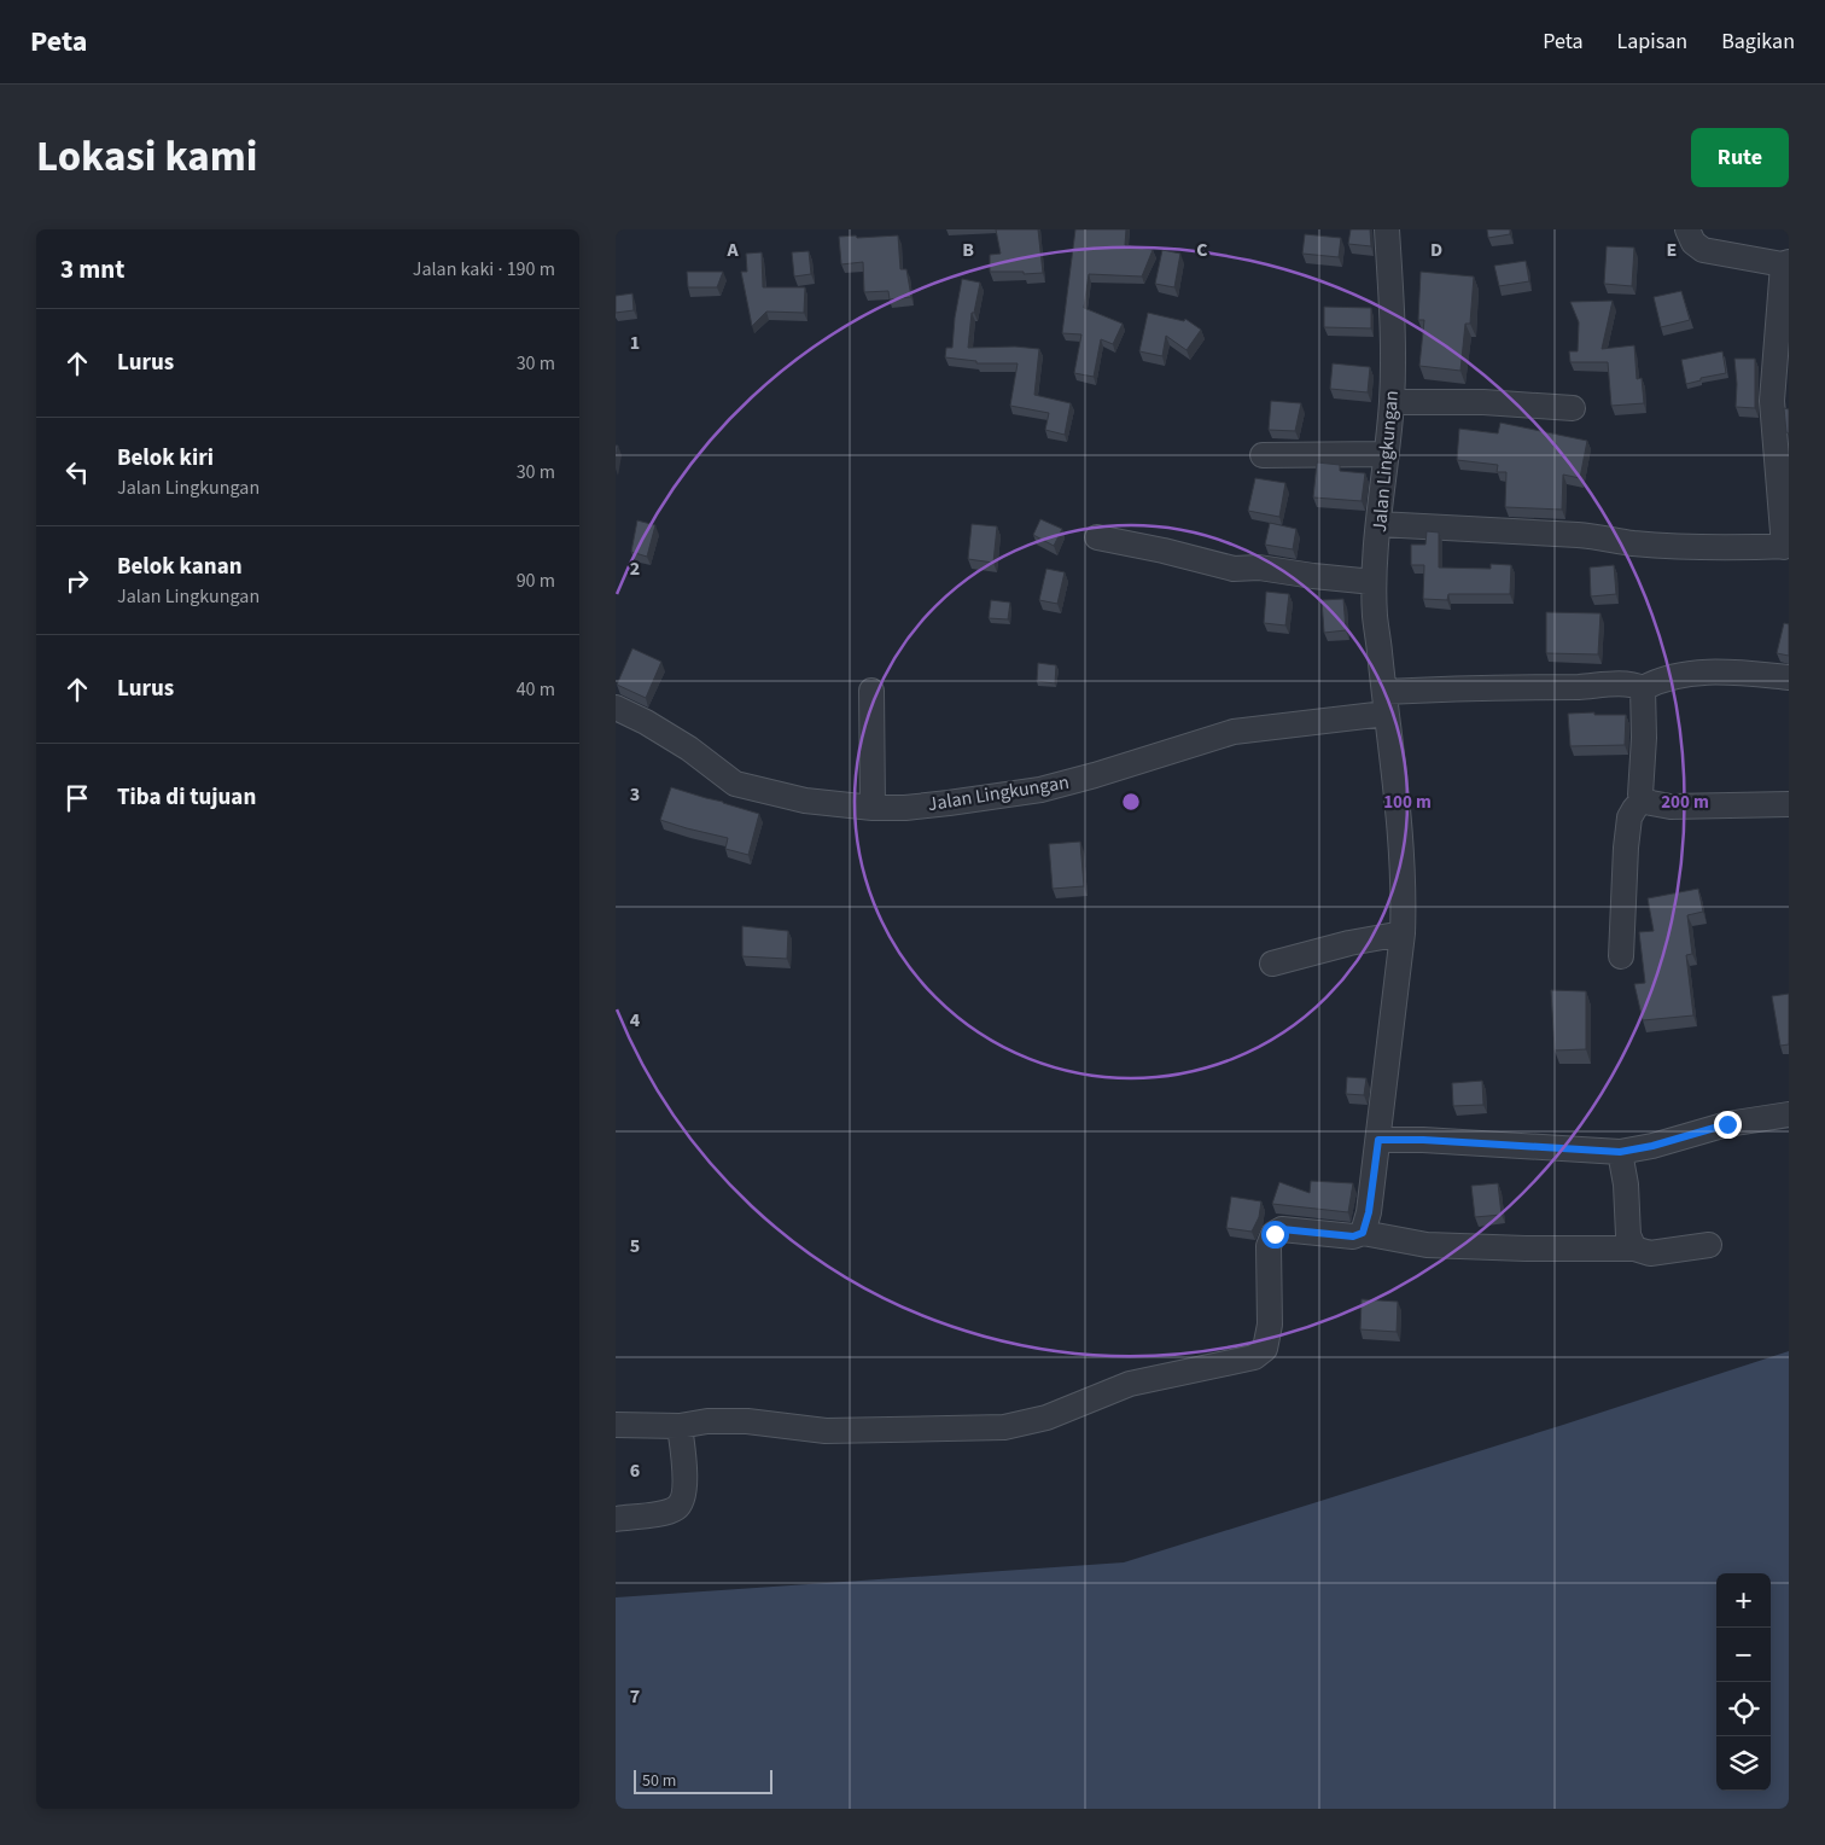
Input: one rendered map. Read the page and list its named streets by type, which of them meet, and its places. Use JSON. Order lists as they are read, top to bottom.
{
  "streets": {
    "street": ["Jalan Lingkungan"]
  },
  "scale_bar": "50 m",
  "page": {
    "header": "Peta",
    "nav": ["Peta", "Lapisan", "Bagikan"],
    "title": "Lokasi kami",
    "buttons": "Rute",
    "heading": ["3 mnt", "Jalan kaki · 190 m"],
    "list": [
      ["Lurus", "30 m"],
      ["Belok kiri", "Jalan Lingkungan", "30 m"],
      ["Belok kanan", "Jalan Lingkungan", "90 m"],
      ["Lurus", "40 m"],
      "Tiba di tujuan"
    ],
    "map_buttons": ["+", "−"],
    "scale": "50 m"
  },
  "grid": {
    "columns": [
      "A",
      "B",
      "C",
      "D",
      "E"
    ],
    "rows": [
      "1",
      "2",
      "3",
      "4",
      "5",
      "6",
      "7"
    ]
  },
  "rings": ["100 m", "200 m"]
}
